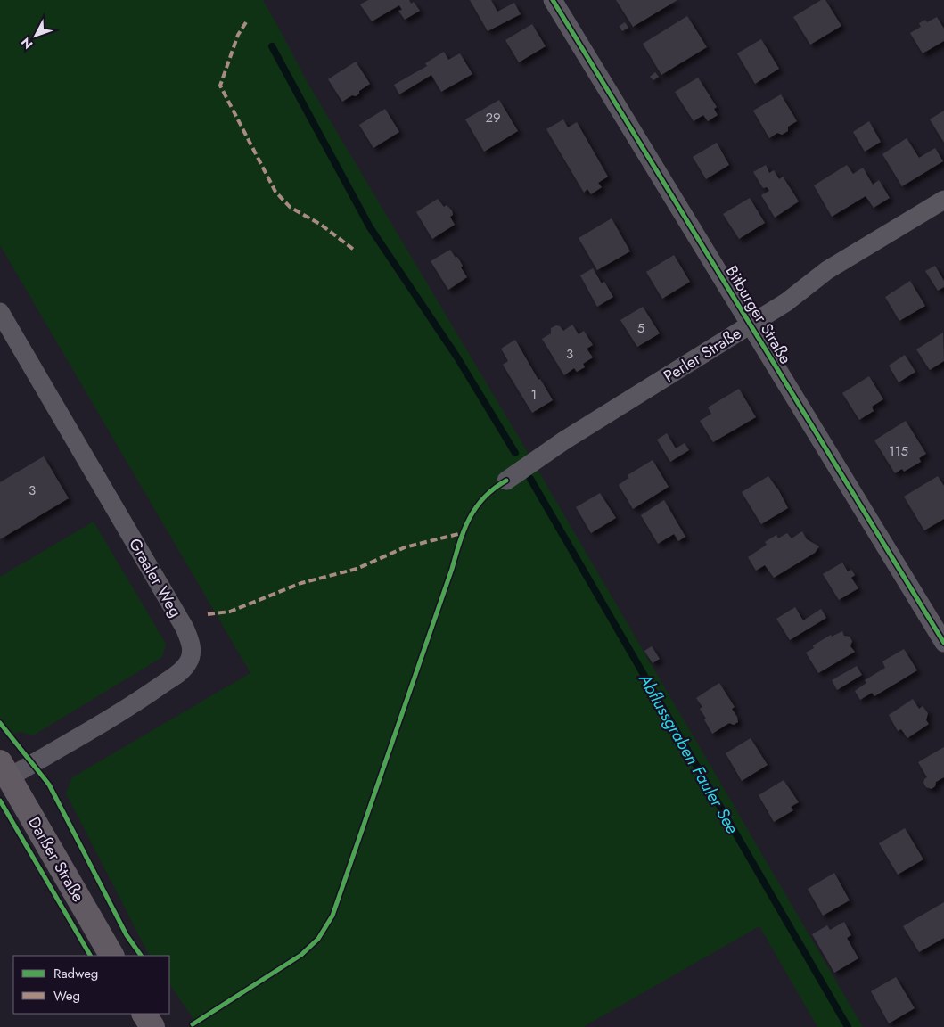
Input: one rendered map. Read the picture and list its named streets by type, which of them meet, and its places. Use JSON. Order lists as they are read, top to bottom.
{
  "streets": {
    "main road": ["Darßer Straße"],
    "street": ["Bitburger Straße", "Perler Straße", "Graaler Weg"]
  },
  "crossings": [
    ["Bitburger Straße", "Perler Straße"],
    ["Graaler Weg", "Darßer Straße"]
  ],
  "water": ["Abflussgraben Fauler See"],
  "house_numbers": [
    "29",
    "5",
    "3",
    "1",
    "115",
    "3"
  ],
  "legend": ["Radweg", "Weg"],
  "north": "bottom left"
}
